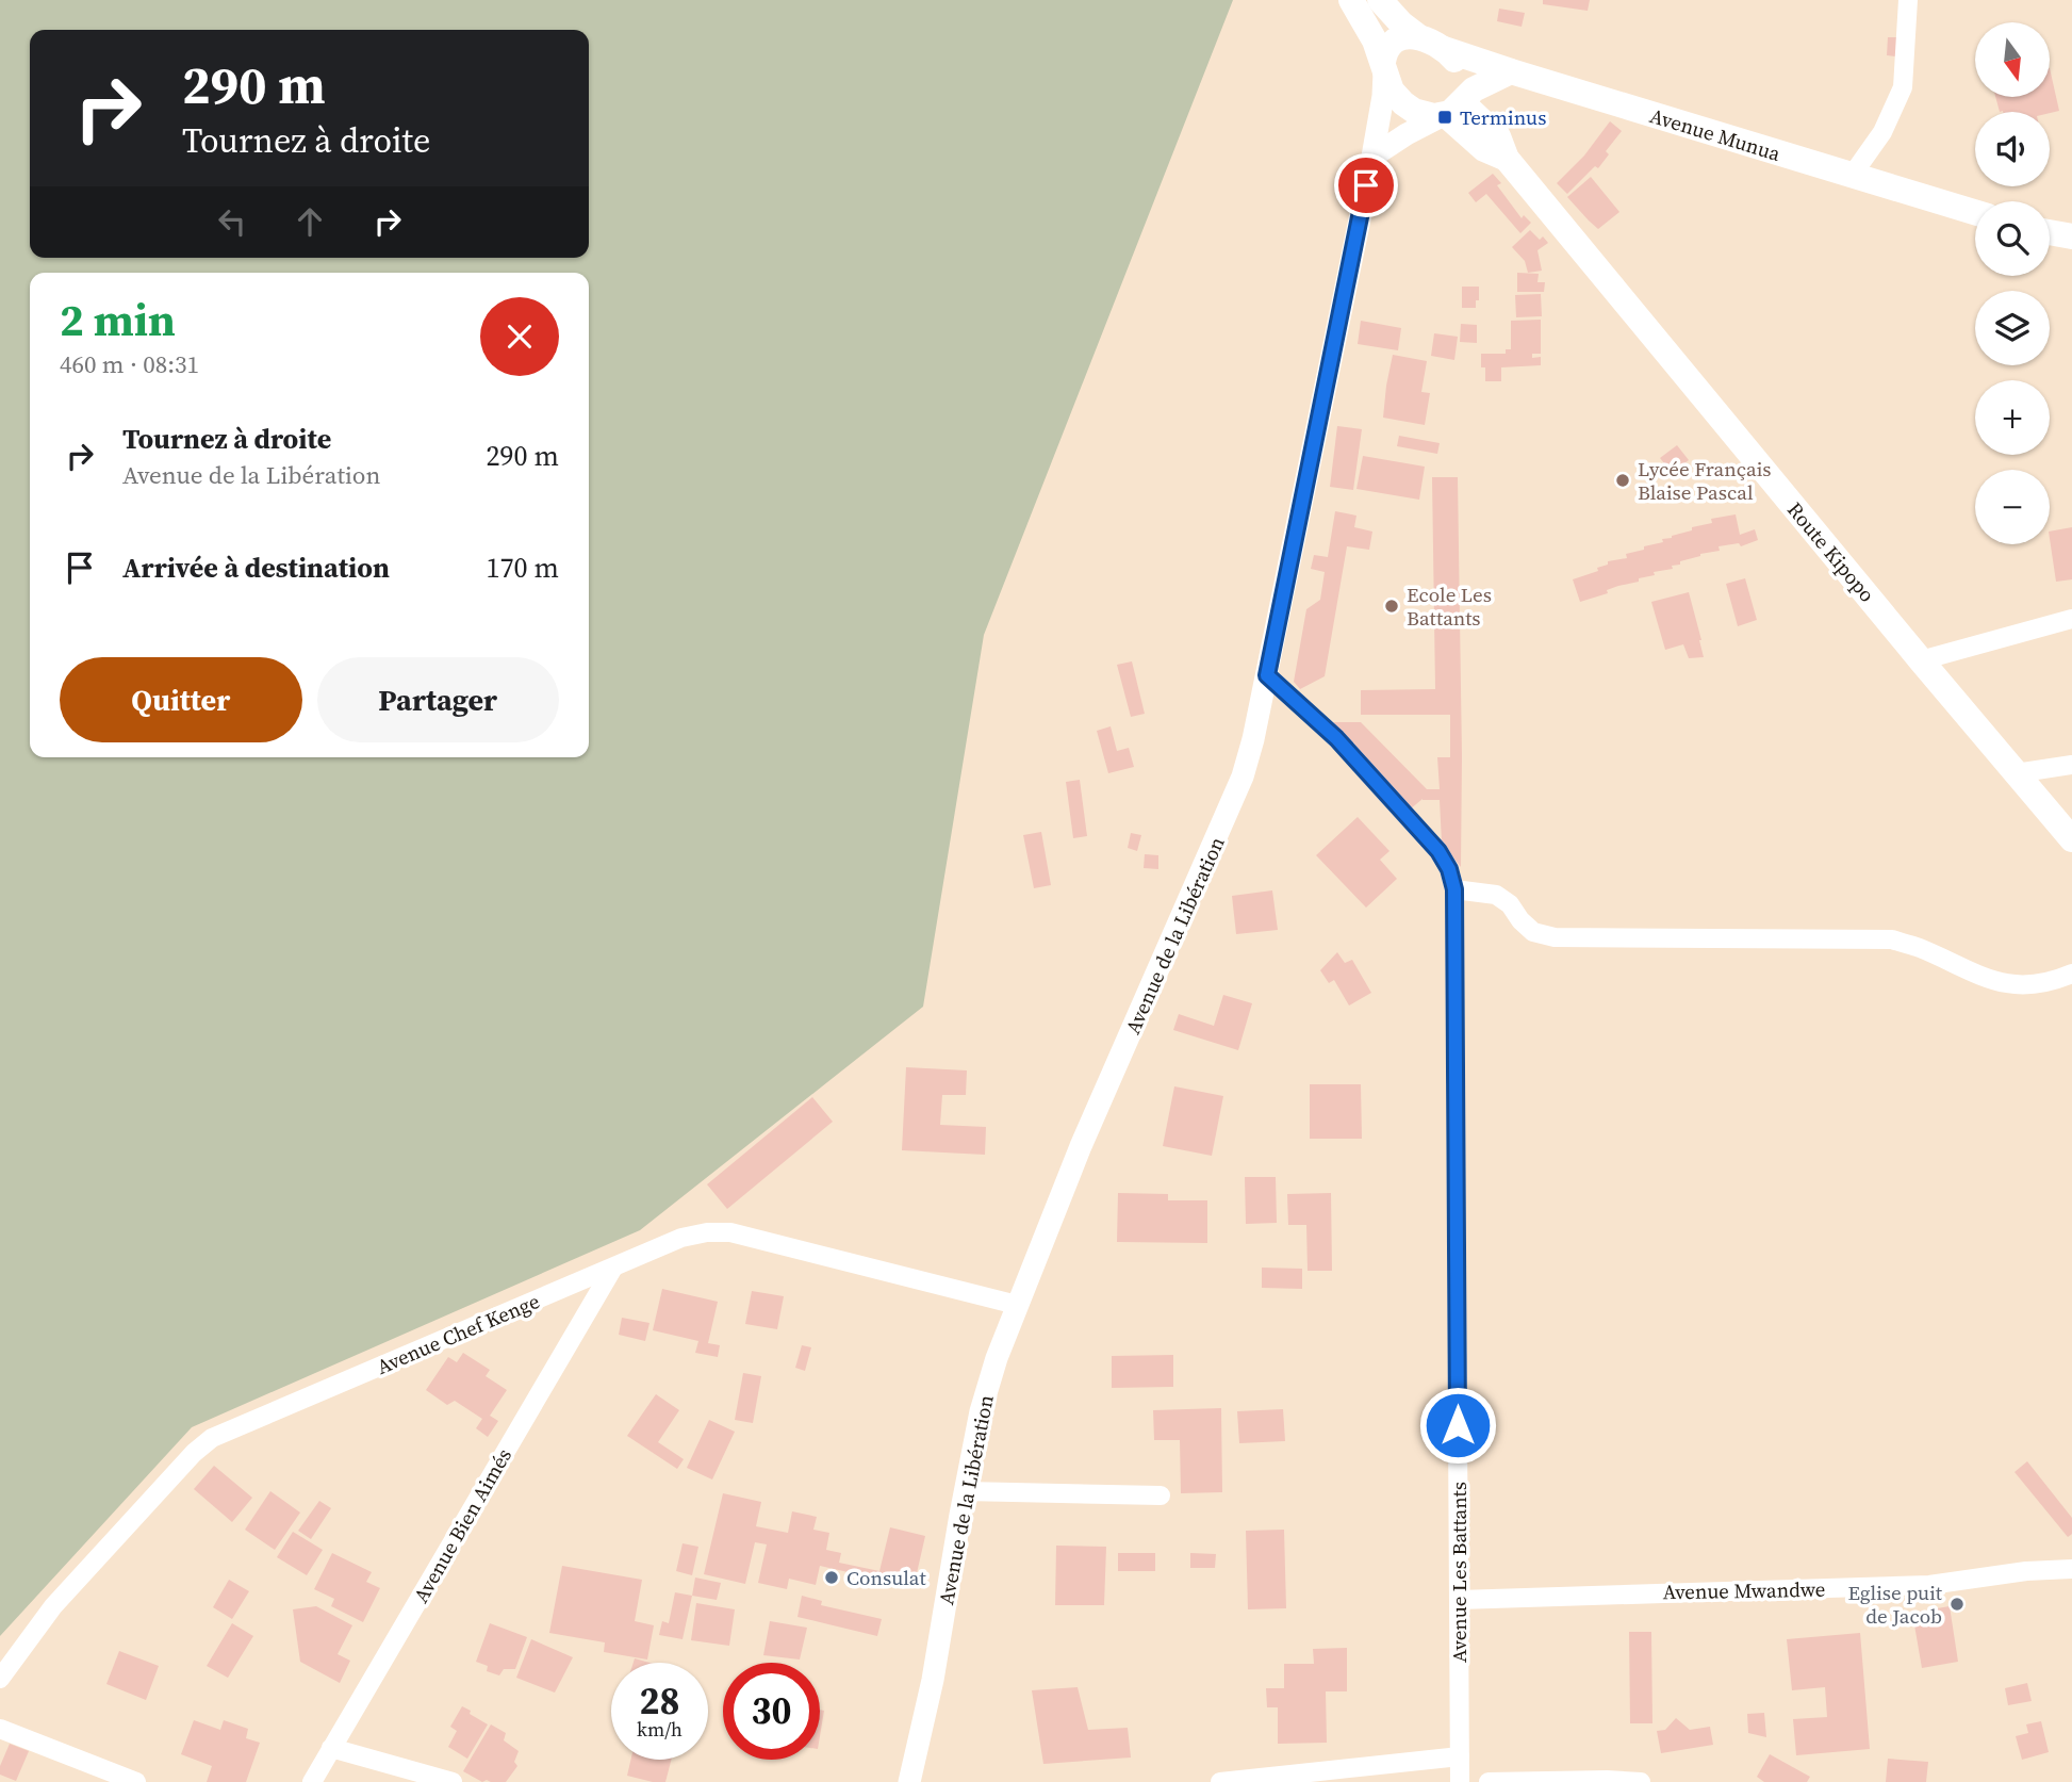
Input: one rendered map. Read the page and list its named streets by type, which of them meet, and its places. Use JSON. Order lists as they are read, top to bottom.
{
  "streets": {
    "main road": ["Avenue Munua", "Route Kipopo"],
    "street": [
      "Avenue de la Libération",
      "Avenue Chef Kenge",
      "Avenue Bien Aimés",
      "Avenue Les Battants",
      "Avenue Mwandwe"
    ]
  },
  "crossings": [
    ["Avenue Munua", "Route Kipopo"],
    ["Avenue Munua", "Avenue de la Libération"],
    ["Route Kipopo", "Avenue de la Libération"],
    ["Avenue de la Libération", "Avenue Chef Kenge"],
    ["Avenue de la Libération", "Avenue Les Battants"],
    ["Avenue Chef Kenge", "Avenue Bien Aimés"],
    ["Avenue Les Battants", "Avenue Mwandwe"]
  ],
  "places": {
    "transit": ["Terminus"],
    "other": [
      "Lycée Français Blaise Pascal",
      "Ecole Les Battants",
      "Consulat",
      "Eglise puit de Jacob"
    ]
  },
  "north": "bottom",
  "page": {
    "map_buttons": ["+", "−"],
    "turn": ["290 m", "Tournez à droite"],
    "heading": ["2 min", "460 m · 08:31"],
    "list": [
      {
        "name": "Tournez à droite",
        "note": "Avenue de la Libération",
        "value": "290 m"
      },
      {
        "name": "Arrivée à destination",
        "value": "170 m"
      }
    ],
    "buttons": ["Quitter", "Partager"],
    "speed": "28 km/h",
    "limit": "30"
  }
}
